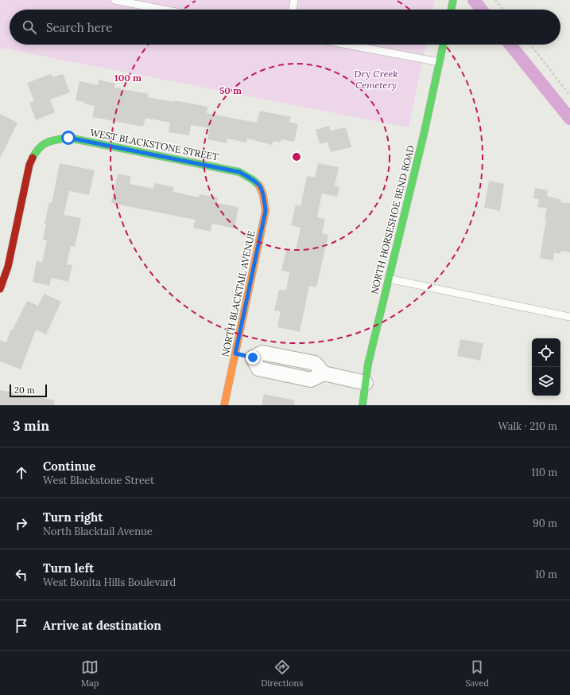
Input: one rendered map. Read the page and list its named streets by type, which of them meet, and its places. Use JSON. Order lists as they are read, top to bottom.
{
  "streets": {
    "street": ["WEST BLACKSTONE STREET", "NORTH HORSESHOE BEND ROAD", "NORTH BLACKTAIL AVENUE"]
  },
  "crossings": [
    ["WEST BLACKSTONE STREET", "NORTH BLACKTAIL AVENUE"]
  ],
  "parks": ["Dry Creek Cemetery"],
  "scale_bar": "20 m",
  "page": {
    "search": "Search here",
    "scale": "20 m",
    "heading": ["3 min", "Walk · 210 m"],
    "list": [
      ["Continue", "West Blackstone Street", "110 m"],
      ["Turn right", "North Blacktail Avenue", "90 m"],
      ["Turn left", "West Bonita Hills Boulevard", "10 m"],
      "Arrive at destination"
    ],
    "nav": ["Map", "Directions", "Saved"]
  },
  "rings": ["100 m", "50 m"]
}
